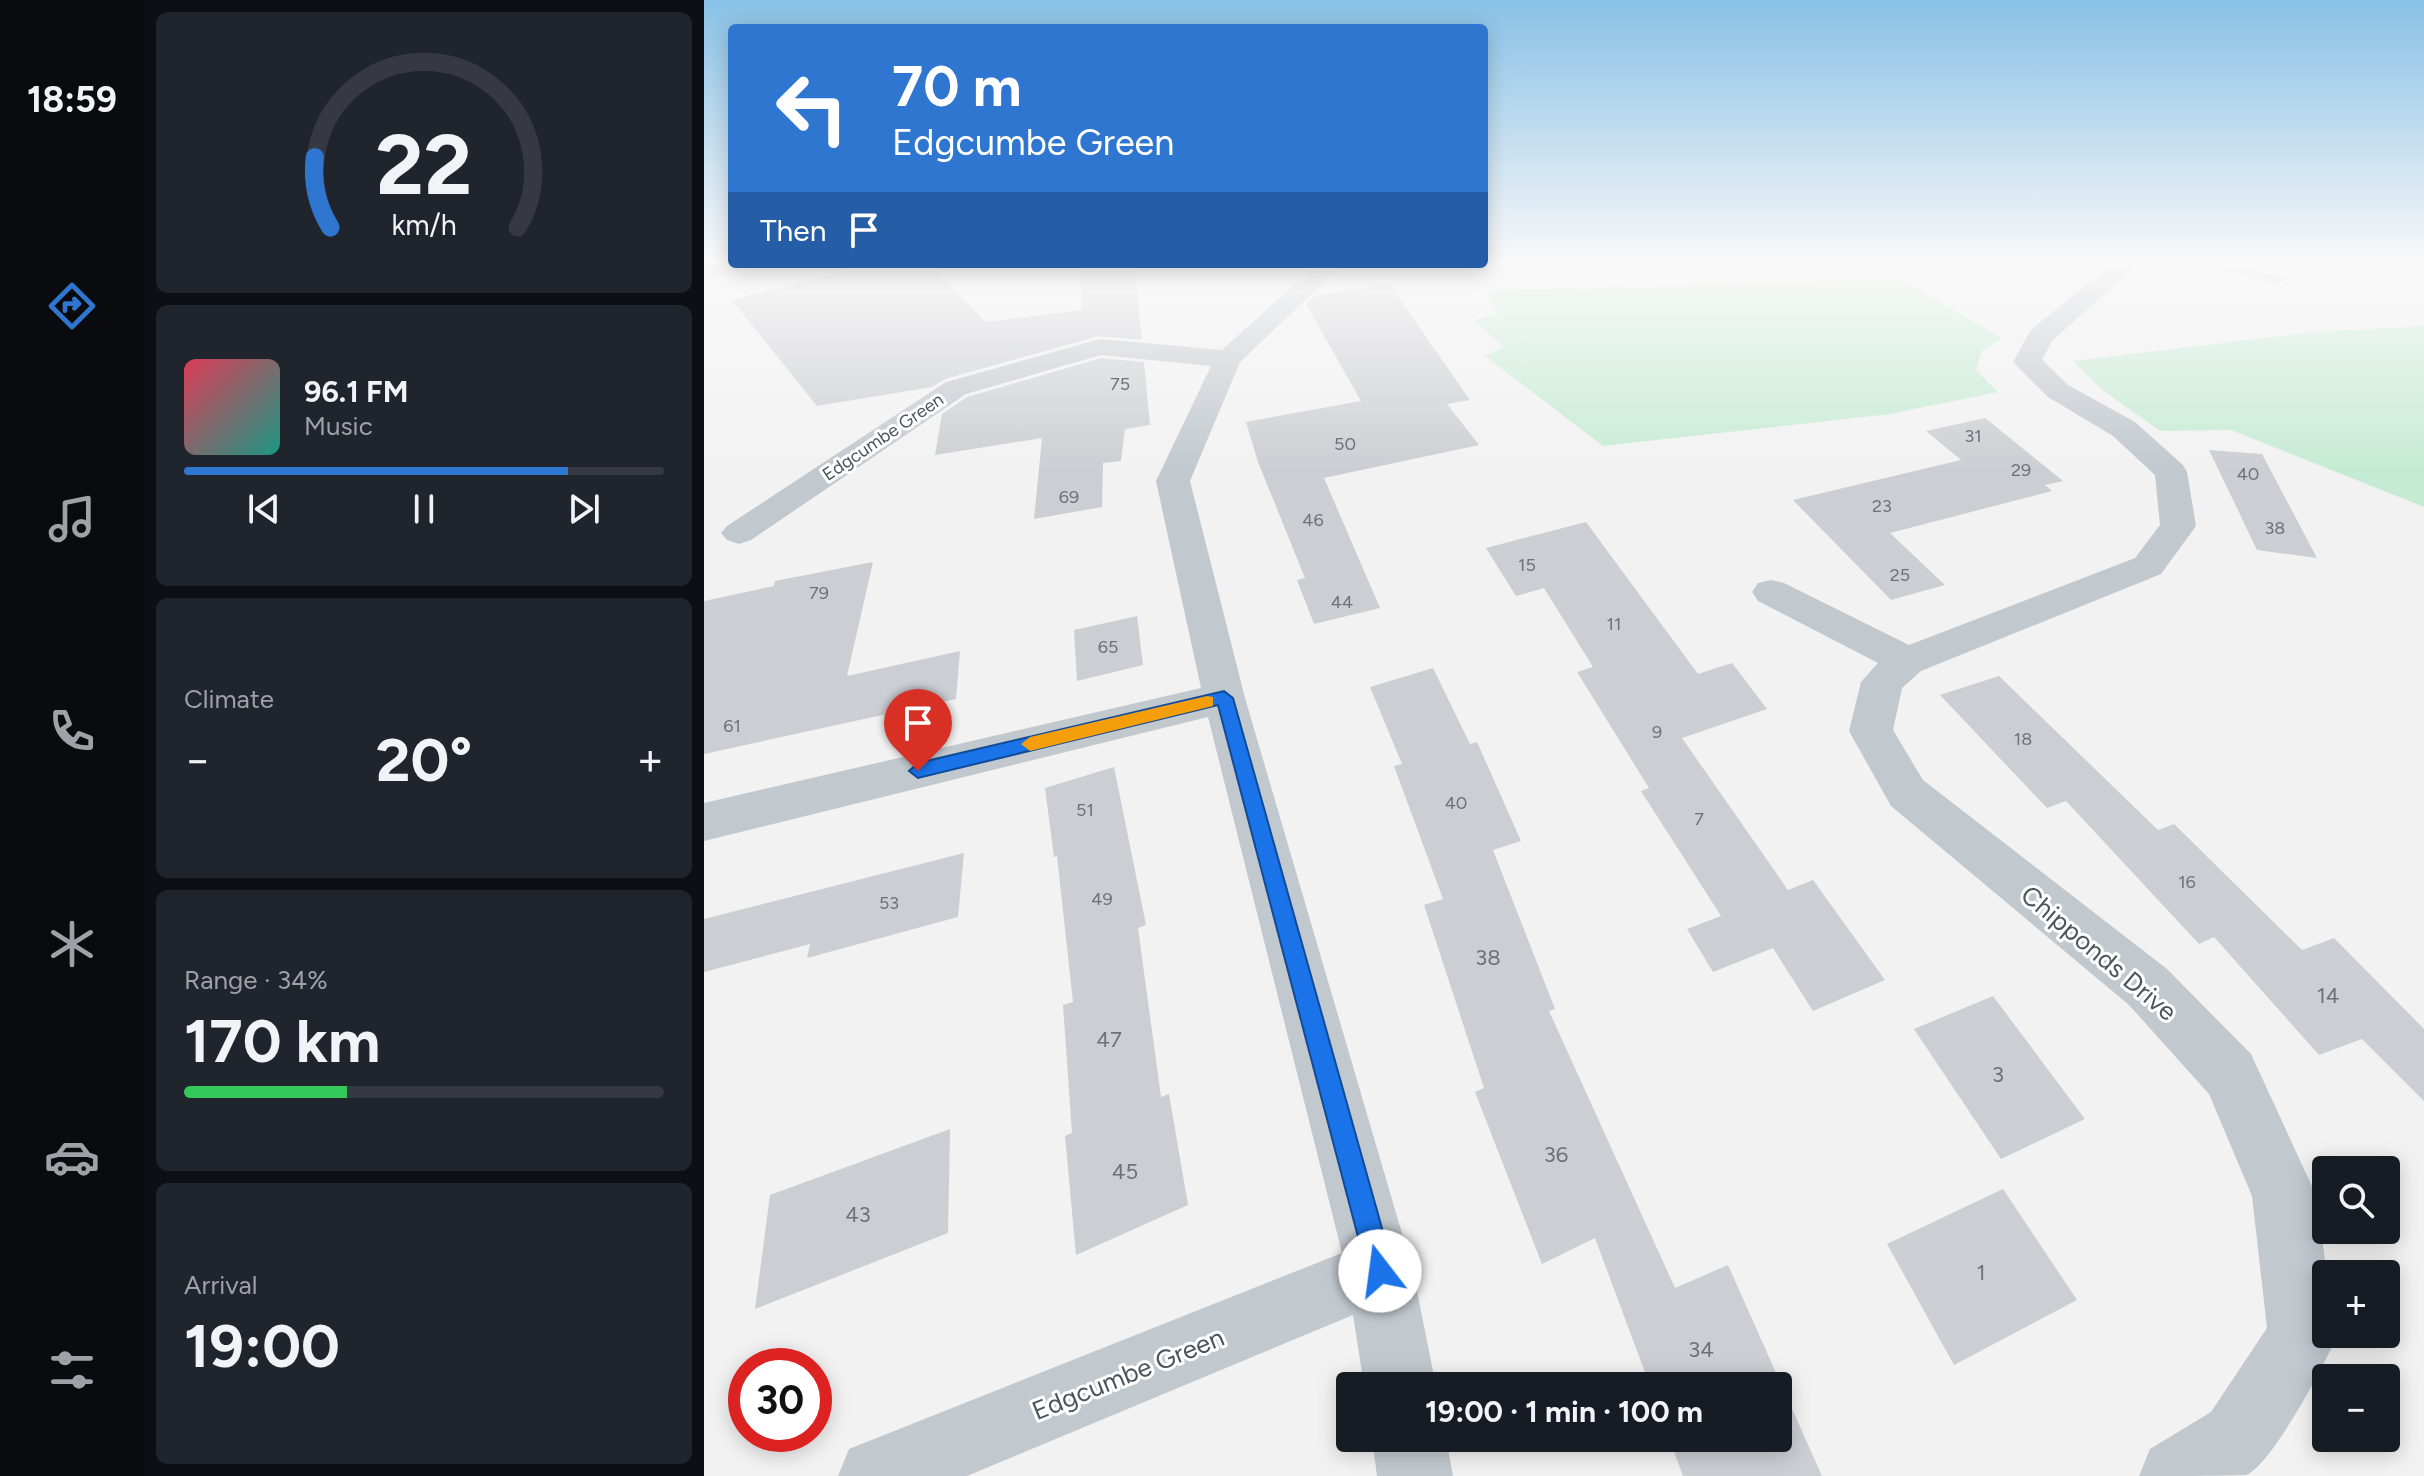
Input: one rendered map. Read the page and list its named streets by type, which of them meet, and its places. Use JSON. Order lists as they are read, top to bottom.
{
  "streets": {
    "street": ["Edgcumbe Green", "Chipponds Drive"]
  },
  "house_numbers": [
    "75",
    "31",
    "50",
    "29",
    "40",
    "69",
    "23",
    "46",
    "38",
    "15",
    "25",
    "79",
    "44",
    "11",
    "65",
    "61",
    "9",
    "18",
    "40",
    "51",
    "7",
    "16",
    "49",
    "53",
    "38",
    "14",
    "47",
    "3",
    "36",
    "45",
    "43",
    "1",
    "34"
  ],
  "page": {
    "tabs": "18:59",
    "turn": ["70 m", "Edgcumbe Green"],
    "then": "Then",
    "song": ["96.1 FM", "Music"],
    "tile": [
      "Climate",
      ["Range · 34%", "170 km"],
      ["Arrival", "19:00"]
    ],
    "heat": ["−", "20°", "+"],
    "map_buttons": ["+", "−"],
    "limit": "30",
    "trip": "19:00 · 1 min · 100 m",
    "gauge": ["22", "km/h"]
  }
}
